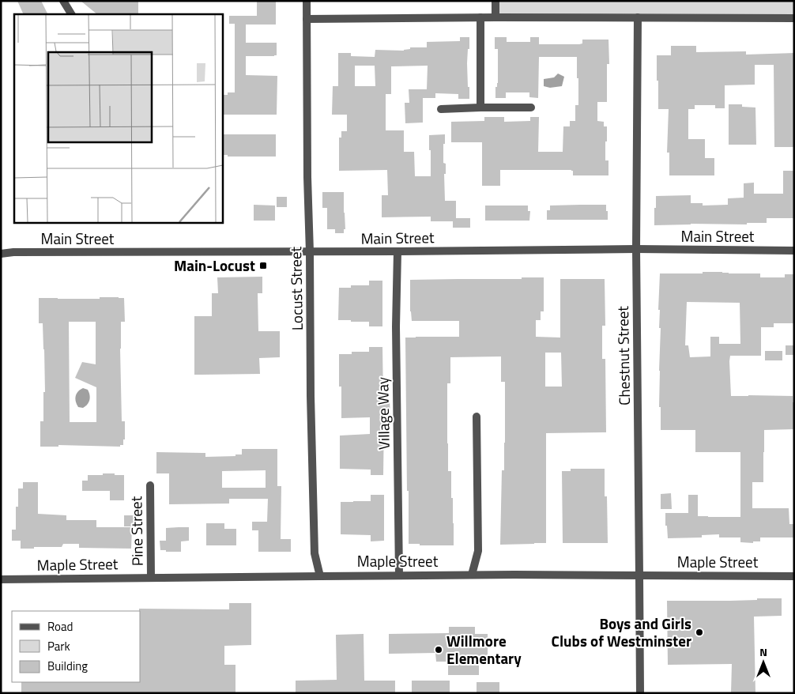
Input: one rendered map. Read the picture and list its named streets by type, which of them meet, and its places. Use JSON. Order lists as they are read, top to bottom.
{
  "streets": {
    "street": [
      "Main Street",
      "Locust Street",
      "Chestnut Street",
      "Village Way",
      "Pine Street",
      "Maple Street"
    ]
  },
  "crossings": [
    ["Main Street", "Locust Street"],
    ["Main Street", "Chestnut Street"],
    ["Main Street", "Village Way"],
    ["Locust Street", "Maple Street"],
    ["Chestnut Street", "Maple Street"],
    ["Village Way", "Maple Street"],
    ["Pine Street", "Maple Street"]
  ],
  "places": {
    "transit": ["Main-Locust"],
    "other": ["Boys and Girls Clubs of Westminster", "Willmore Elementary"]
  },
  "legend": ["Road", "Park", "Building"],
  "north": "top"
}
